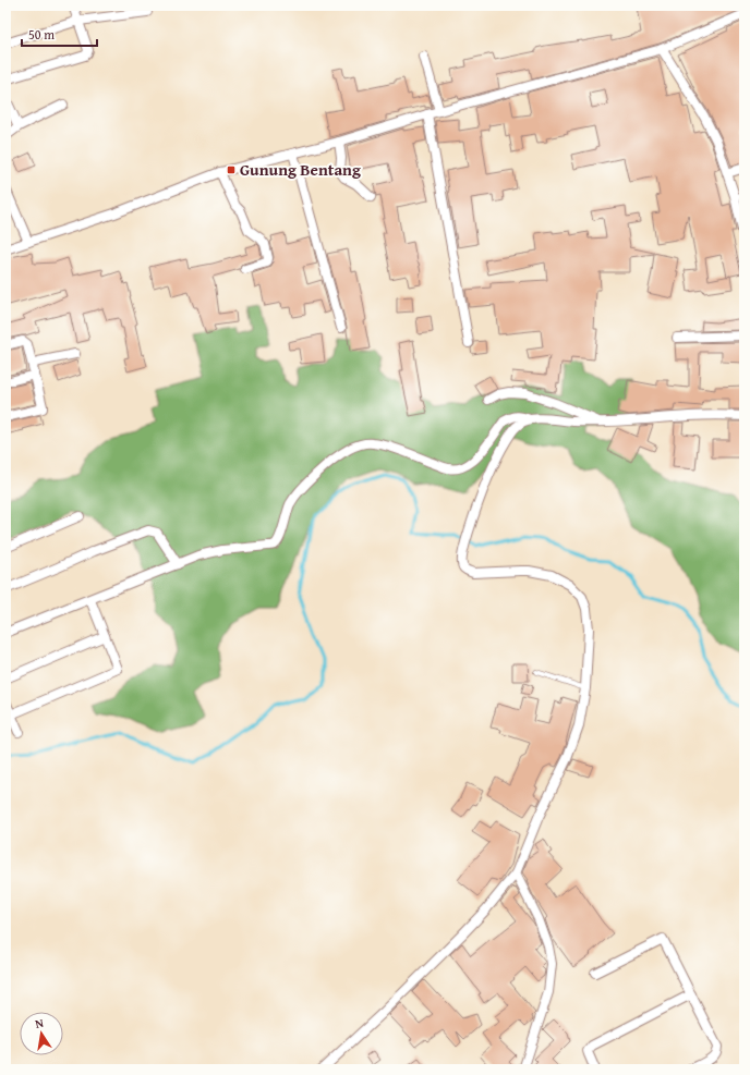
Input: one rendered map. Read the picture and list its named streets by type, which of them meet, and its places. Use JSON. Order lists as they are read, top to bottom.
{
  "places": {
    "transit": ["Gunung Bentang"]
  },
  "scale_bar": "50 m",
  "north": "top"
}
